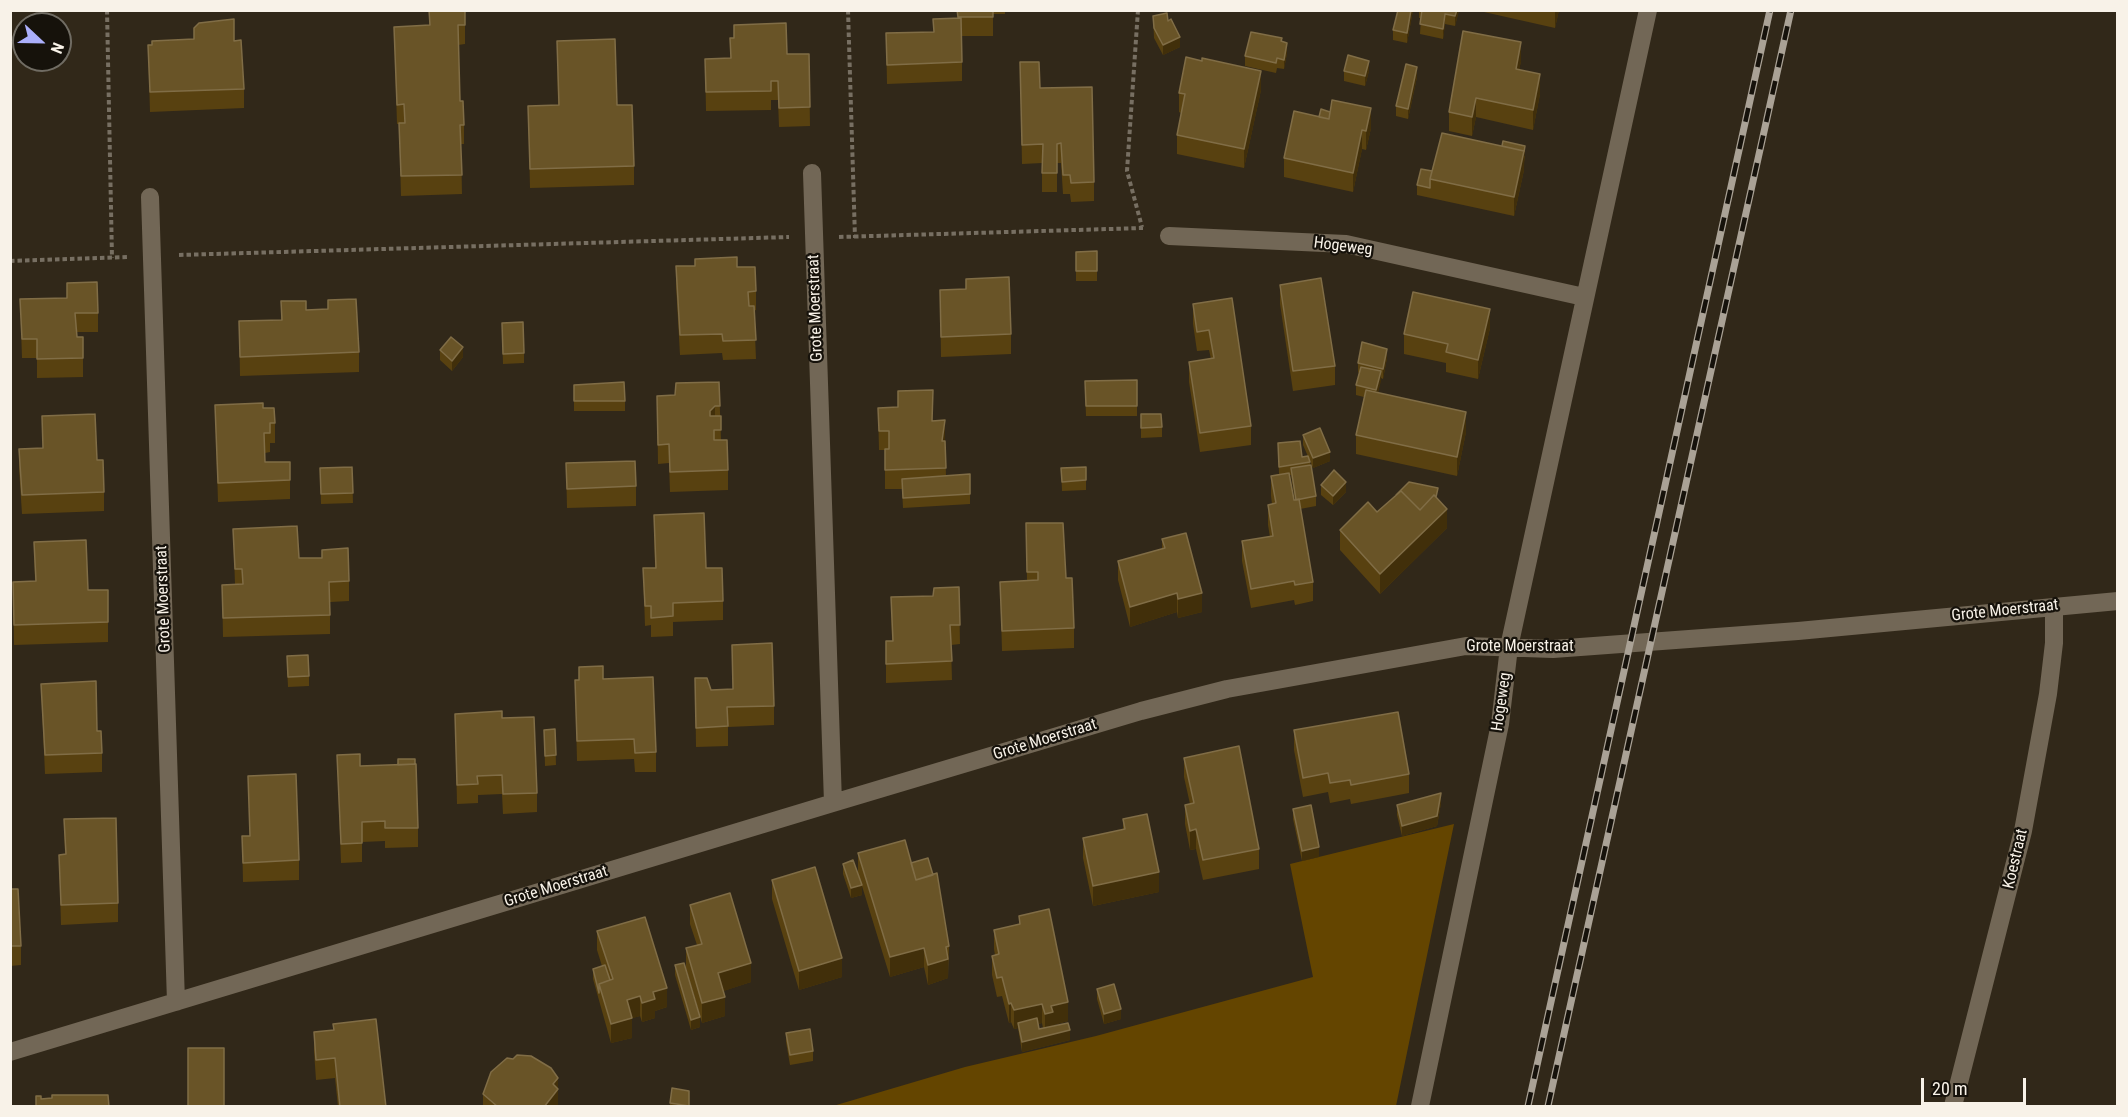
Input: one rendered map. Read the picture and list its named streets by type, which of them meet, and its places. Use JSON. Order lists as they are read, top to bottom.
{
  "streets": {
    "street": ["Hogeweg", "Grote Moerstraat", "Koestraat"]
  },
  "crossings": [
    ["Hogeweg", "Grote Moerstraat"],
    ["Grote Moerstraat", "Koestraat"]
  ],
  "scale_bar": "20 m",
  "north": "right"
}
